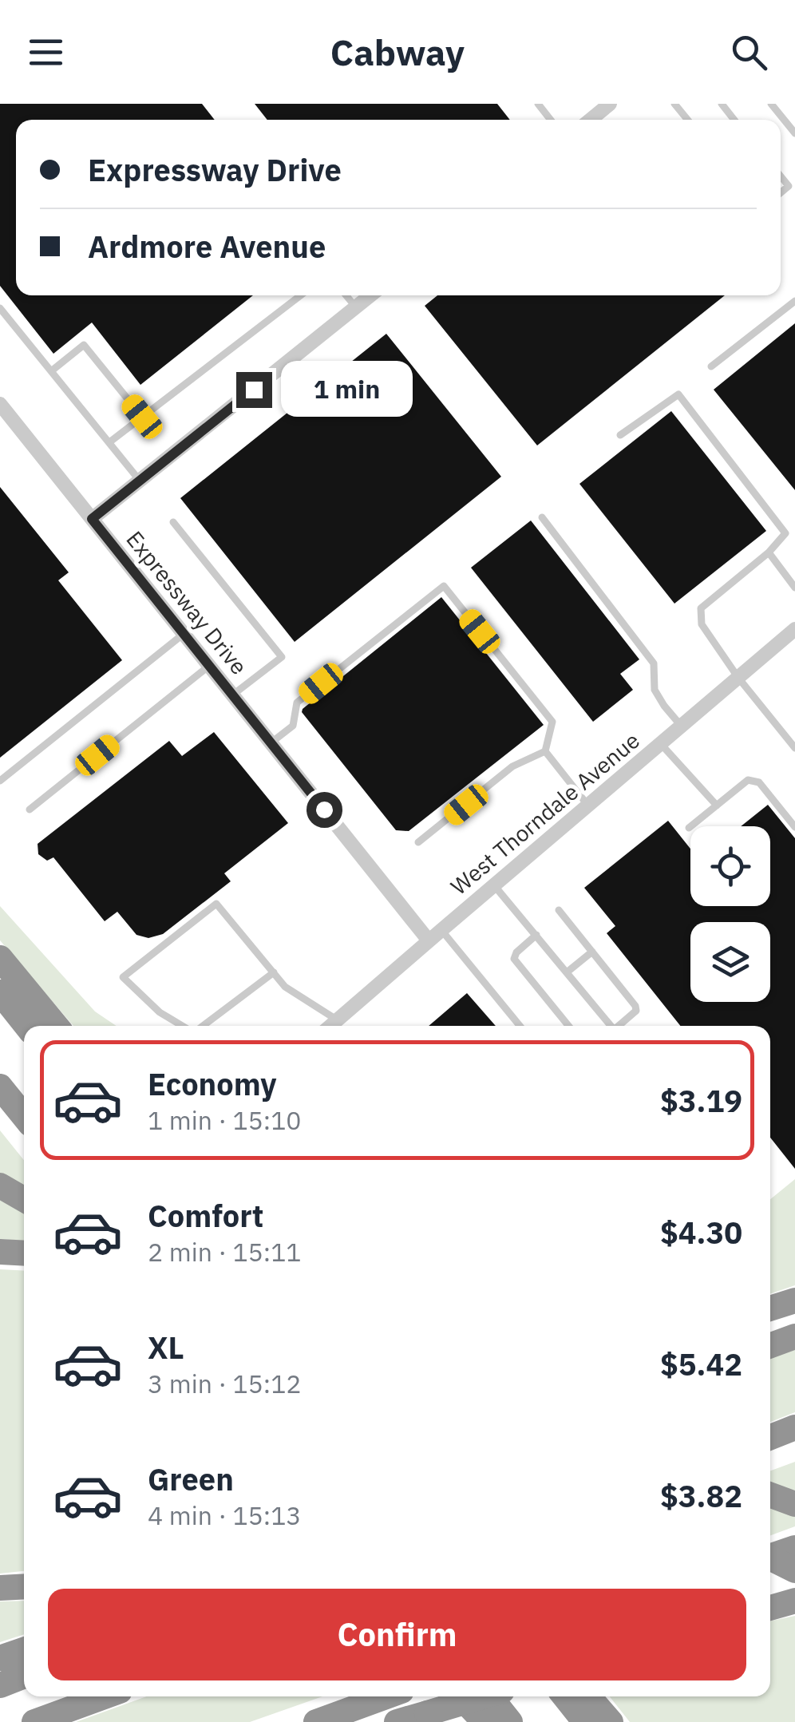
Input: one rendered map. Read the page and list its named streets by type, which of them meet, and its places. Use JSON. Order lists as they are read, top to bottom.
{
  "streets": {
    "street": ["Expressway Drive", "West Thorndale Avenue"]
  },
  "crossings": [
    ["Expressway Drive", "West Thorndale Avenue"]
  ],
  "page": {
    "header": "Cabway",
    "banner": ["Expressway Drive", "Ardmore Avenue"],
    "bubble": "1 min",
    "list": [
      {
        "name": "Economy",
        "note": "1 min · 15:10",
        "value": "$3.19"
      },
      {
        "name": "Comfort",
        "note": "2 min · 15:11",
        "value": "$4.30"
      },
      {
        "name": "XL",
        "note": "3 min · 15:12",
        "value": "$5.42"
      },
      {
        "name": "Green",
        "note": "4 min · 15:13",
        "value": "$3.82"
      }
    ],
    "buttons": "Confirm"
  }
}
